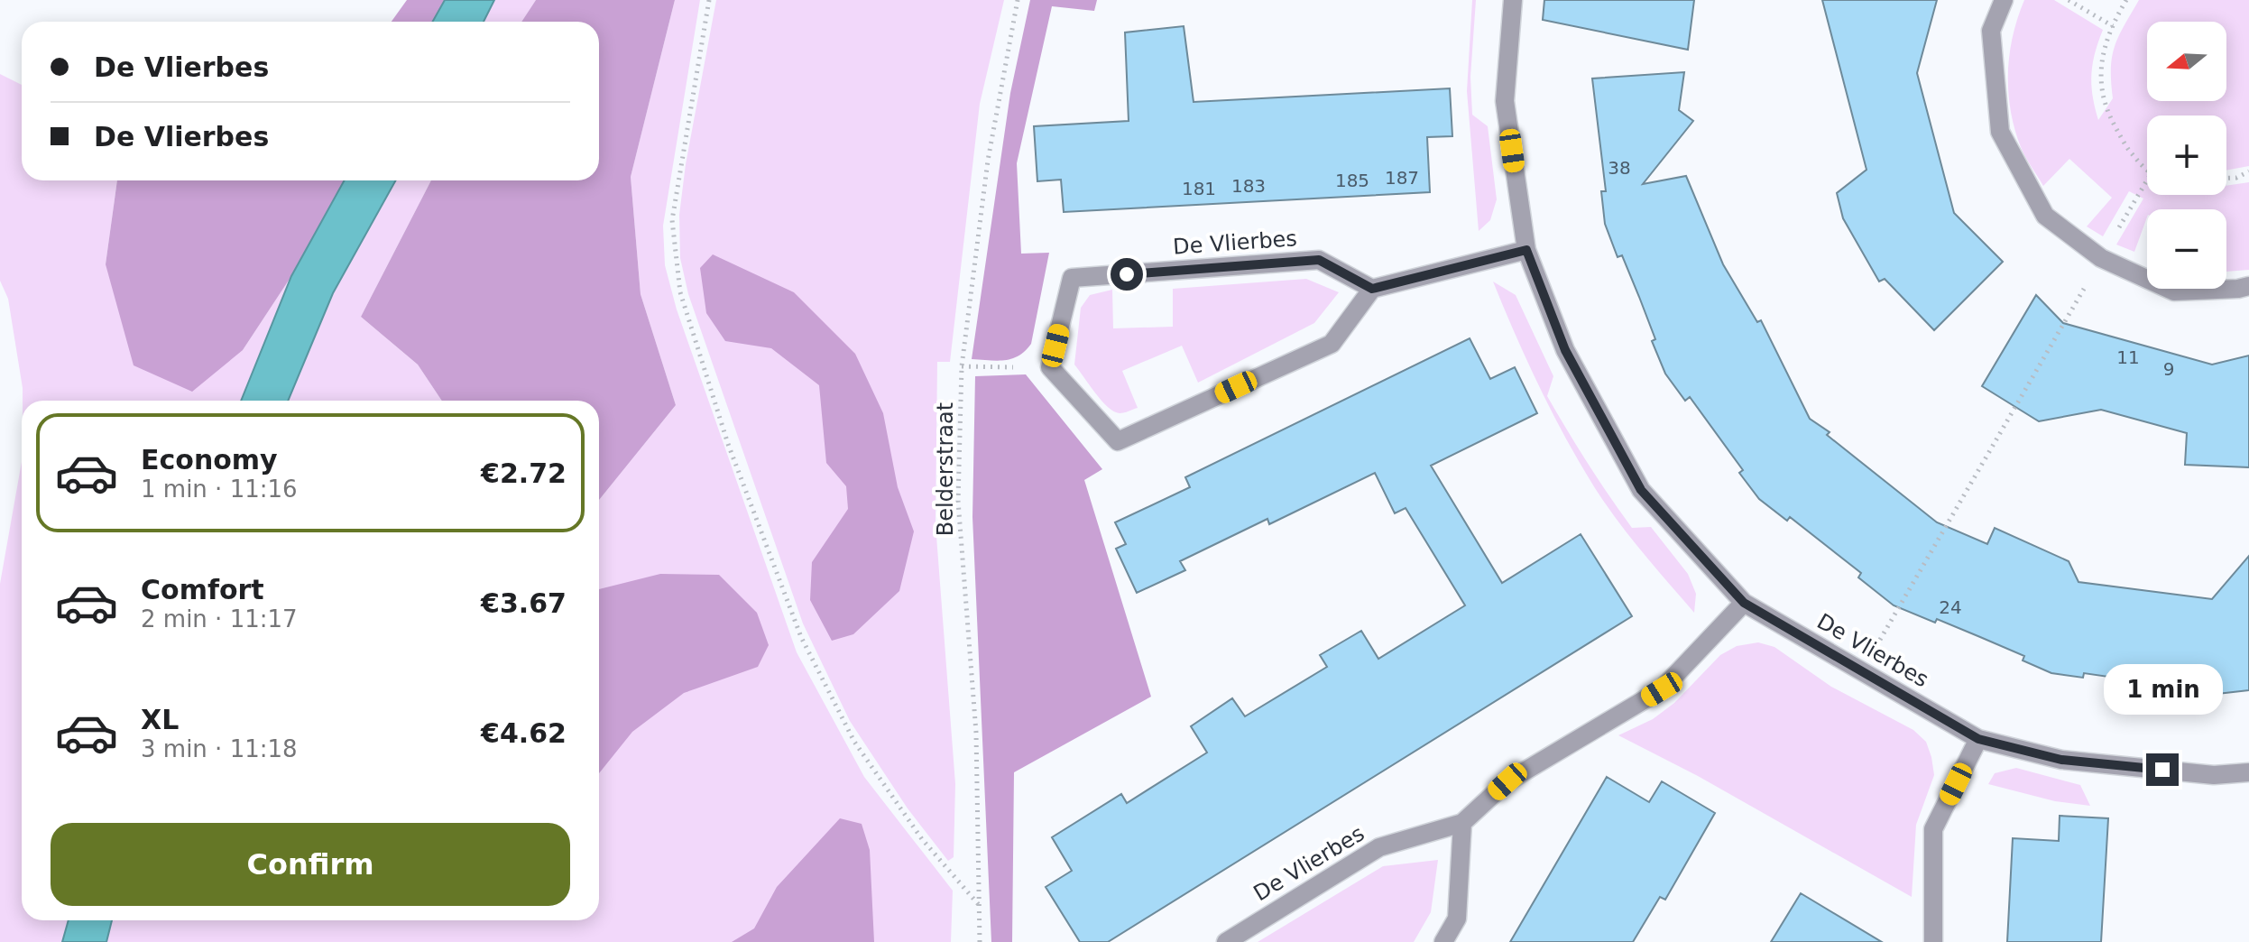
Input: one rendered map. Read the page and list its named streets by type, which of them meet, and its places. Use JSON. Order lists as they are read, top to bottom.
{
  "streets": {
    "street": ["De Vlierbes"],
    "path": ["Belderstraat"]
  },
  "house_numbers": [
    "38",
    "187",
    "185",
    "183",
    "181",
    "11",
    "9",
    "24"
  ],
  "north": "left",
  "page": {
    "map_buttons": ["+", "−"],
    "banner": ["De Vlierbes", "De Vlierbes"],
    "list": [
      {
        "name": "Economy",
        "note": "1 min · 11:16",
        "value": "€2.72"
      },
      {
        "name": "Comfort",
        "note": "2 min · 11:17",
        "value": "€3.67"
      },
      {
        "name": "XL",
        "note": "3 min · 11:18",
        "value": "€4.62"
      }
    ],
    "bubble": "1 min",
    "buttons": "Confirm"
  }
}
